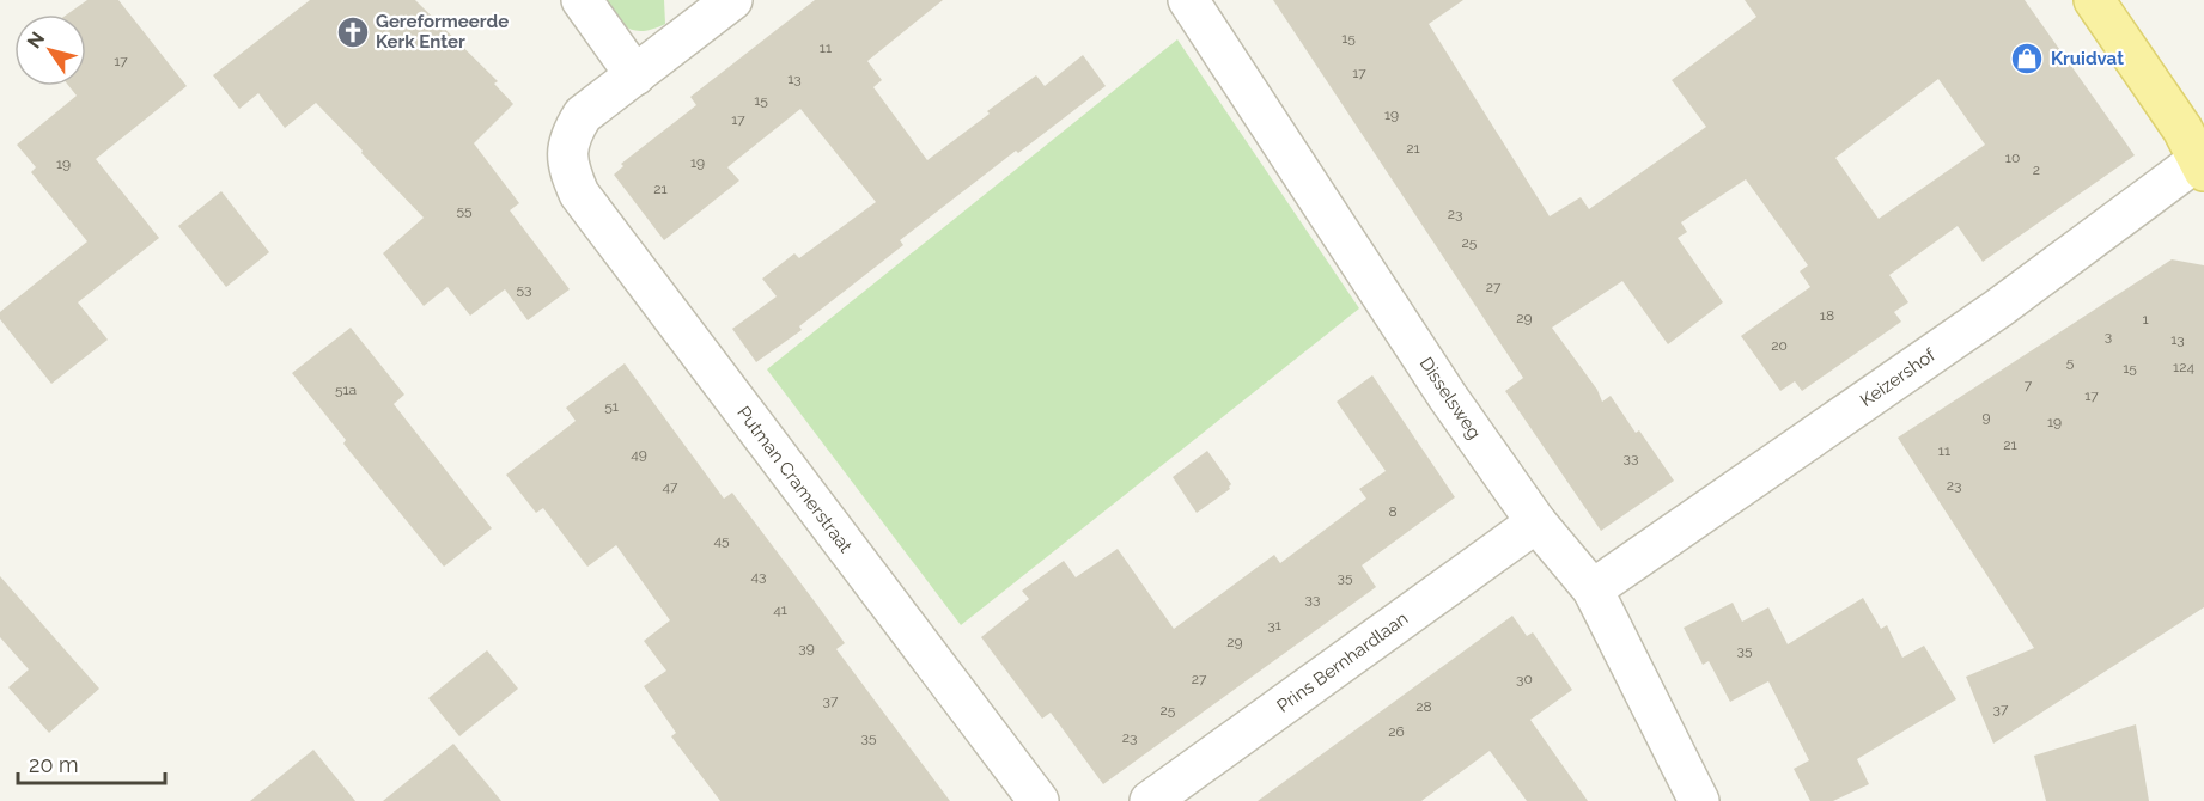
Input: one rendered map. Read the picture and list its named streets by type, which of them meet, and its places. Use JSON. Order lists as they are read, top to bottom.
{
  "streets": {
    "street": [
      "Keizershof",
      "Disselsweg",
      "Putman Cramerstraat",
      "Prins Bernhardlaan"
    ]
  },
  "crossings": [
    ["Keizershof", "Disselsweg"],
    ["Disselsweg", "Prins Bernhardlaan"]
  ],
  "places": {
    "church": ["Gereformeerde Kerk Enter"],
    "shop": ["Kruidvat"]
  },
  "house_numbers": [
    "15",
    "11",
    "17",
    "17",
    "13",
    "15",
    "19",
    "17",
    "21",
    "10",
    "19",
    "19",
    "2",
    "21",
    "55",
    "23",
    "25",
    "27",
    "53",
    "18",
    "29",
    "1",
    "3",
    "13",
    "20",
    "5",
    "124",
    "15",
    "7",
    "51a",
    "17",
    "51",
    "9",
    "19",
    "21",
    "11",
    "49",
    "33",
    "23",
    "47",
    "8",
    "45",
    "43",
    "35",
    "33",
    "41",
    "31",
    "29",
    "39",
    "35",
    "27",
    "30",
    "37",
    "28",
    "37",
    "25",
    "26",
    "35",
    "23"
  ],
  "scale_bar": "20 m",
  "north": "top left"
}
